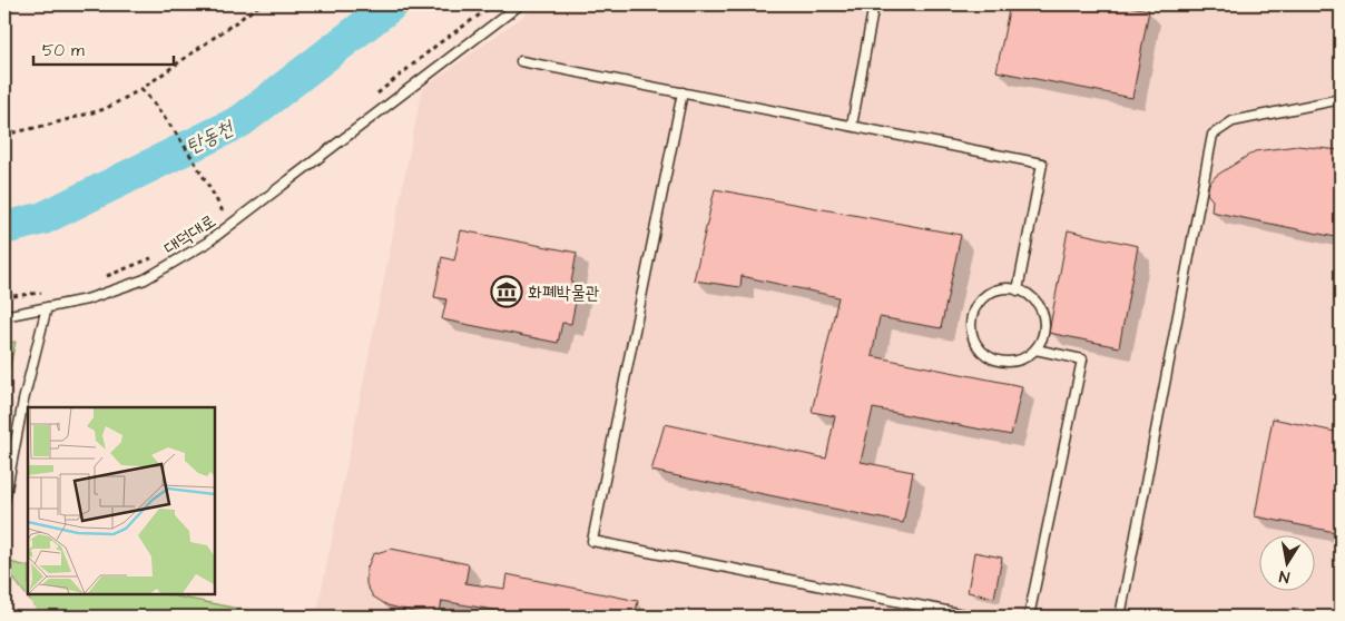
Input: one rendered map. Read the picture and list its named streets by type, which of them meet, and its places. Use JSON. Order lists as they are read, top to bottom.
{
  "streets": {
    "lane": ["대덕대로"]
  },
  "water": ["탄동천"],
  "places": {
    "museum": ["화폐박물관"]
  },
  "scale_bar": "50 m",
  "north": "bottom"
}
